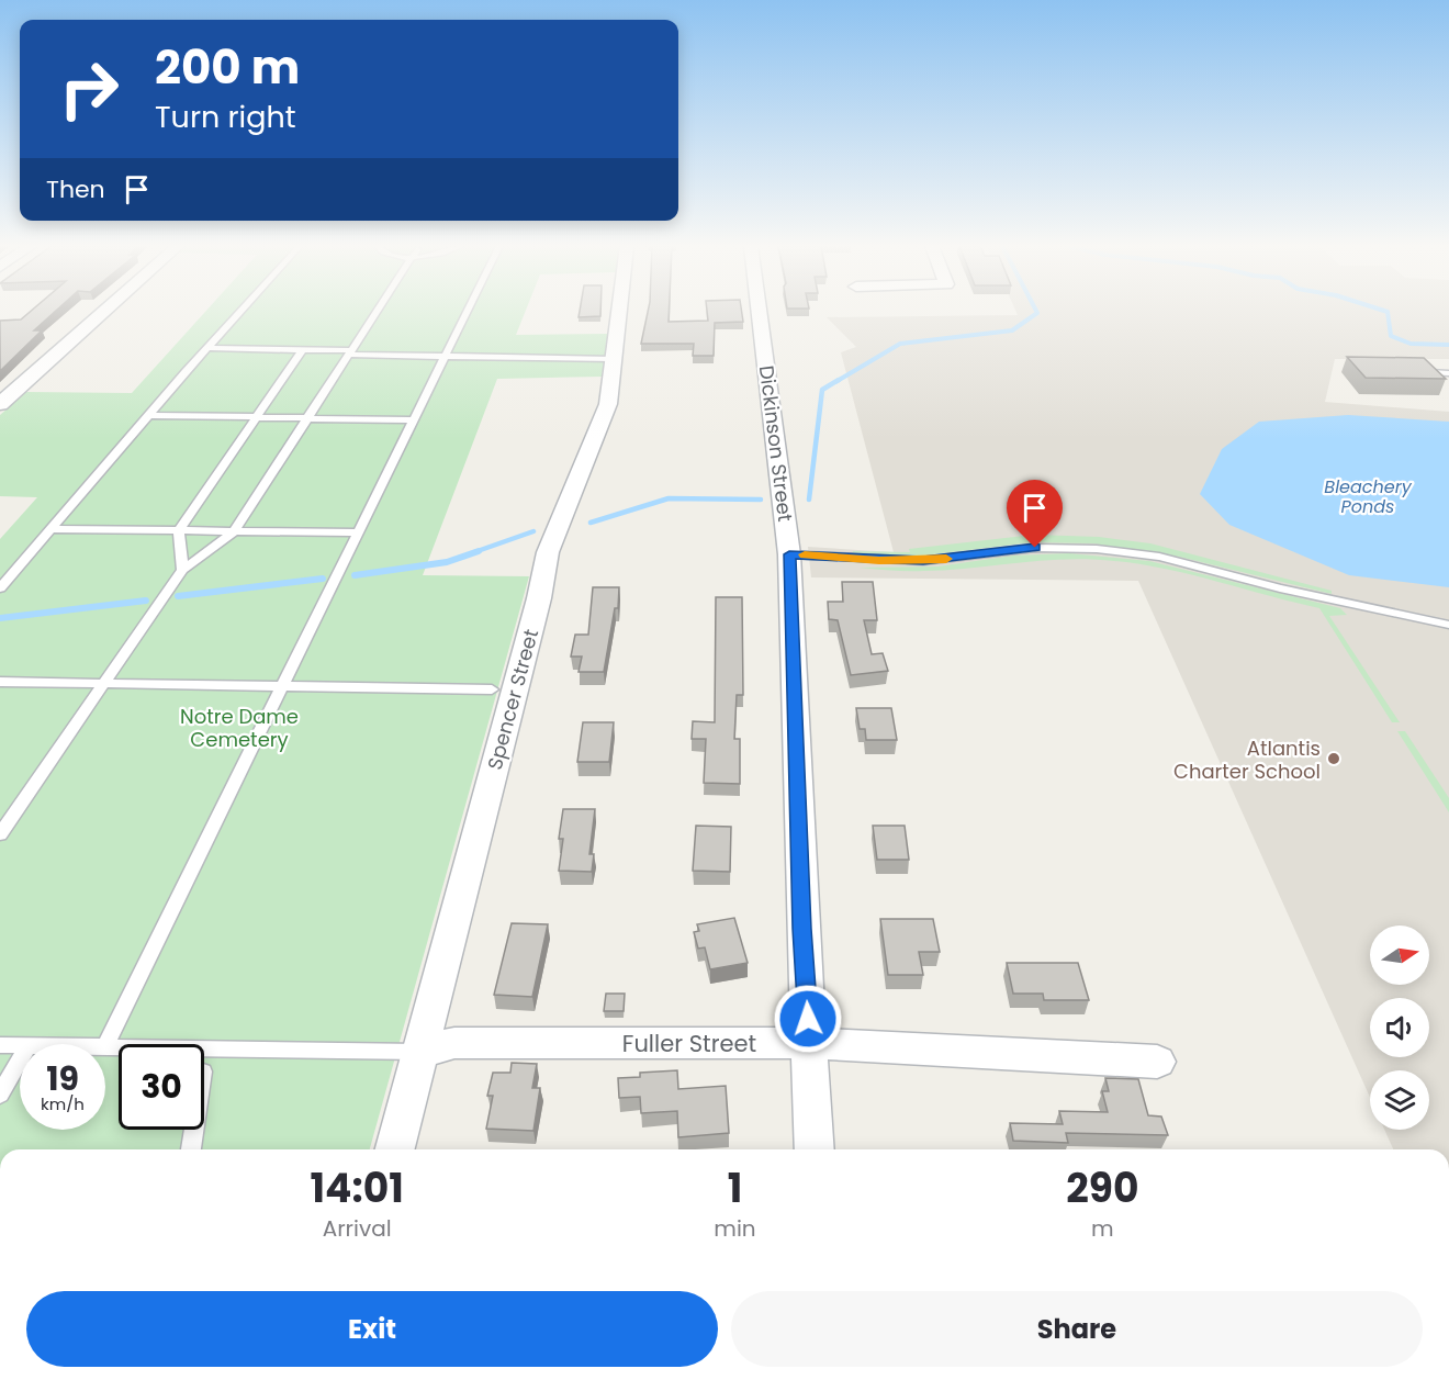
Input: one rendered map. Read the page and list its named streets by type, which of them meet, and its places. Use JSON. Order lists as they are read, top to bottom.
{
  "streets": {
    "street": ["Dickinson Street", "Spencer Street", "Fuller Street"]
  },
  "crossings": [
    ["Dickinson Street", "Fuller Street"],
    ["Spencer Street", "Fuller Street"]
  ],
  "water": ["Bleachery Ponds"],
  "parks": ["Notre Dame Cemetery"],
  "places": ["Atlantis Charter School"],
  "north": "right",
  "page": {
    "turn": ["200 m", "Turn right"],
    "then": "Then",
    "speed": "19 km/h",
    "limit": "30",
    "eta": [
      "14:01",
      "Arrival",
      "1",
      "min",
      "290",
      "m"
    ],
    "buttons": ["Exit", "Share"]
  }
}
